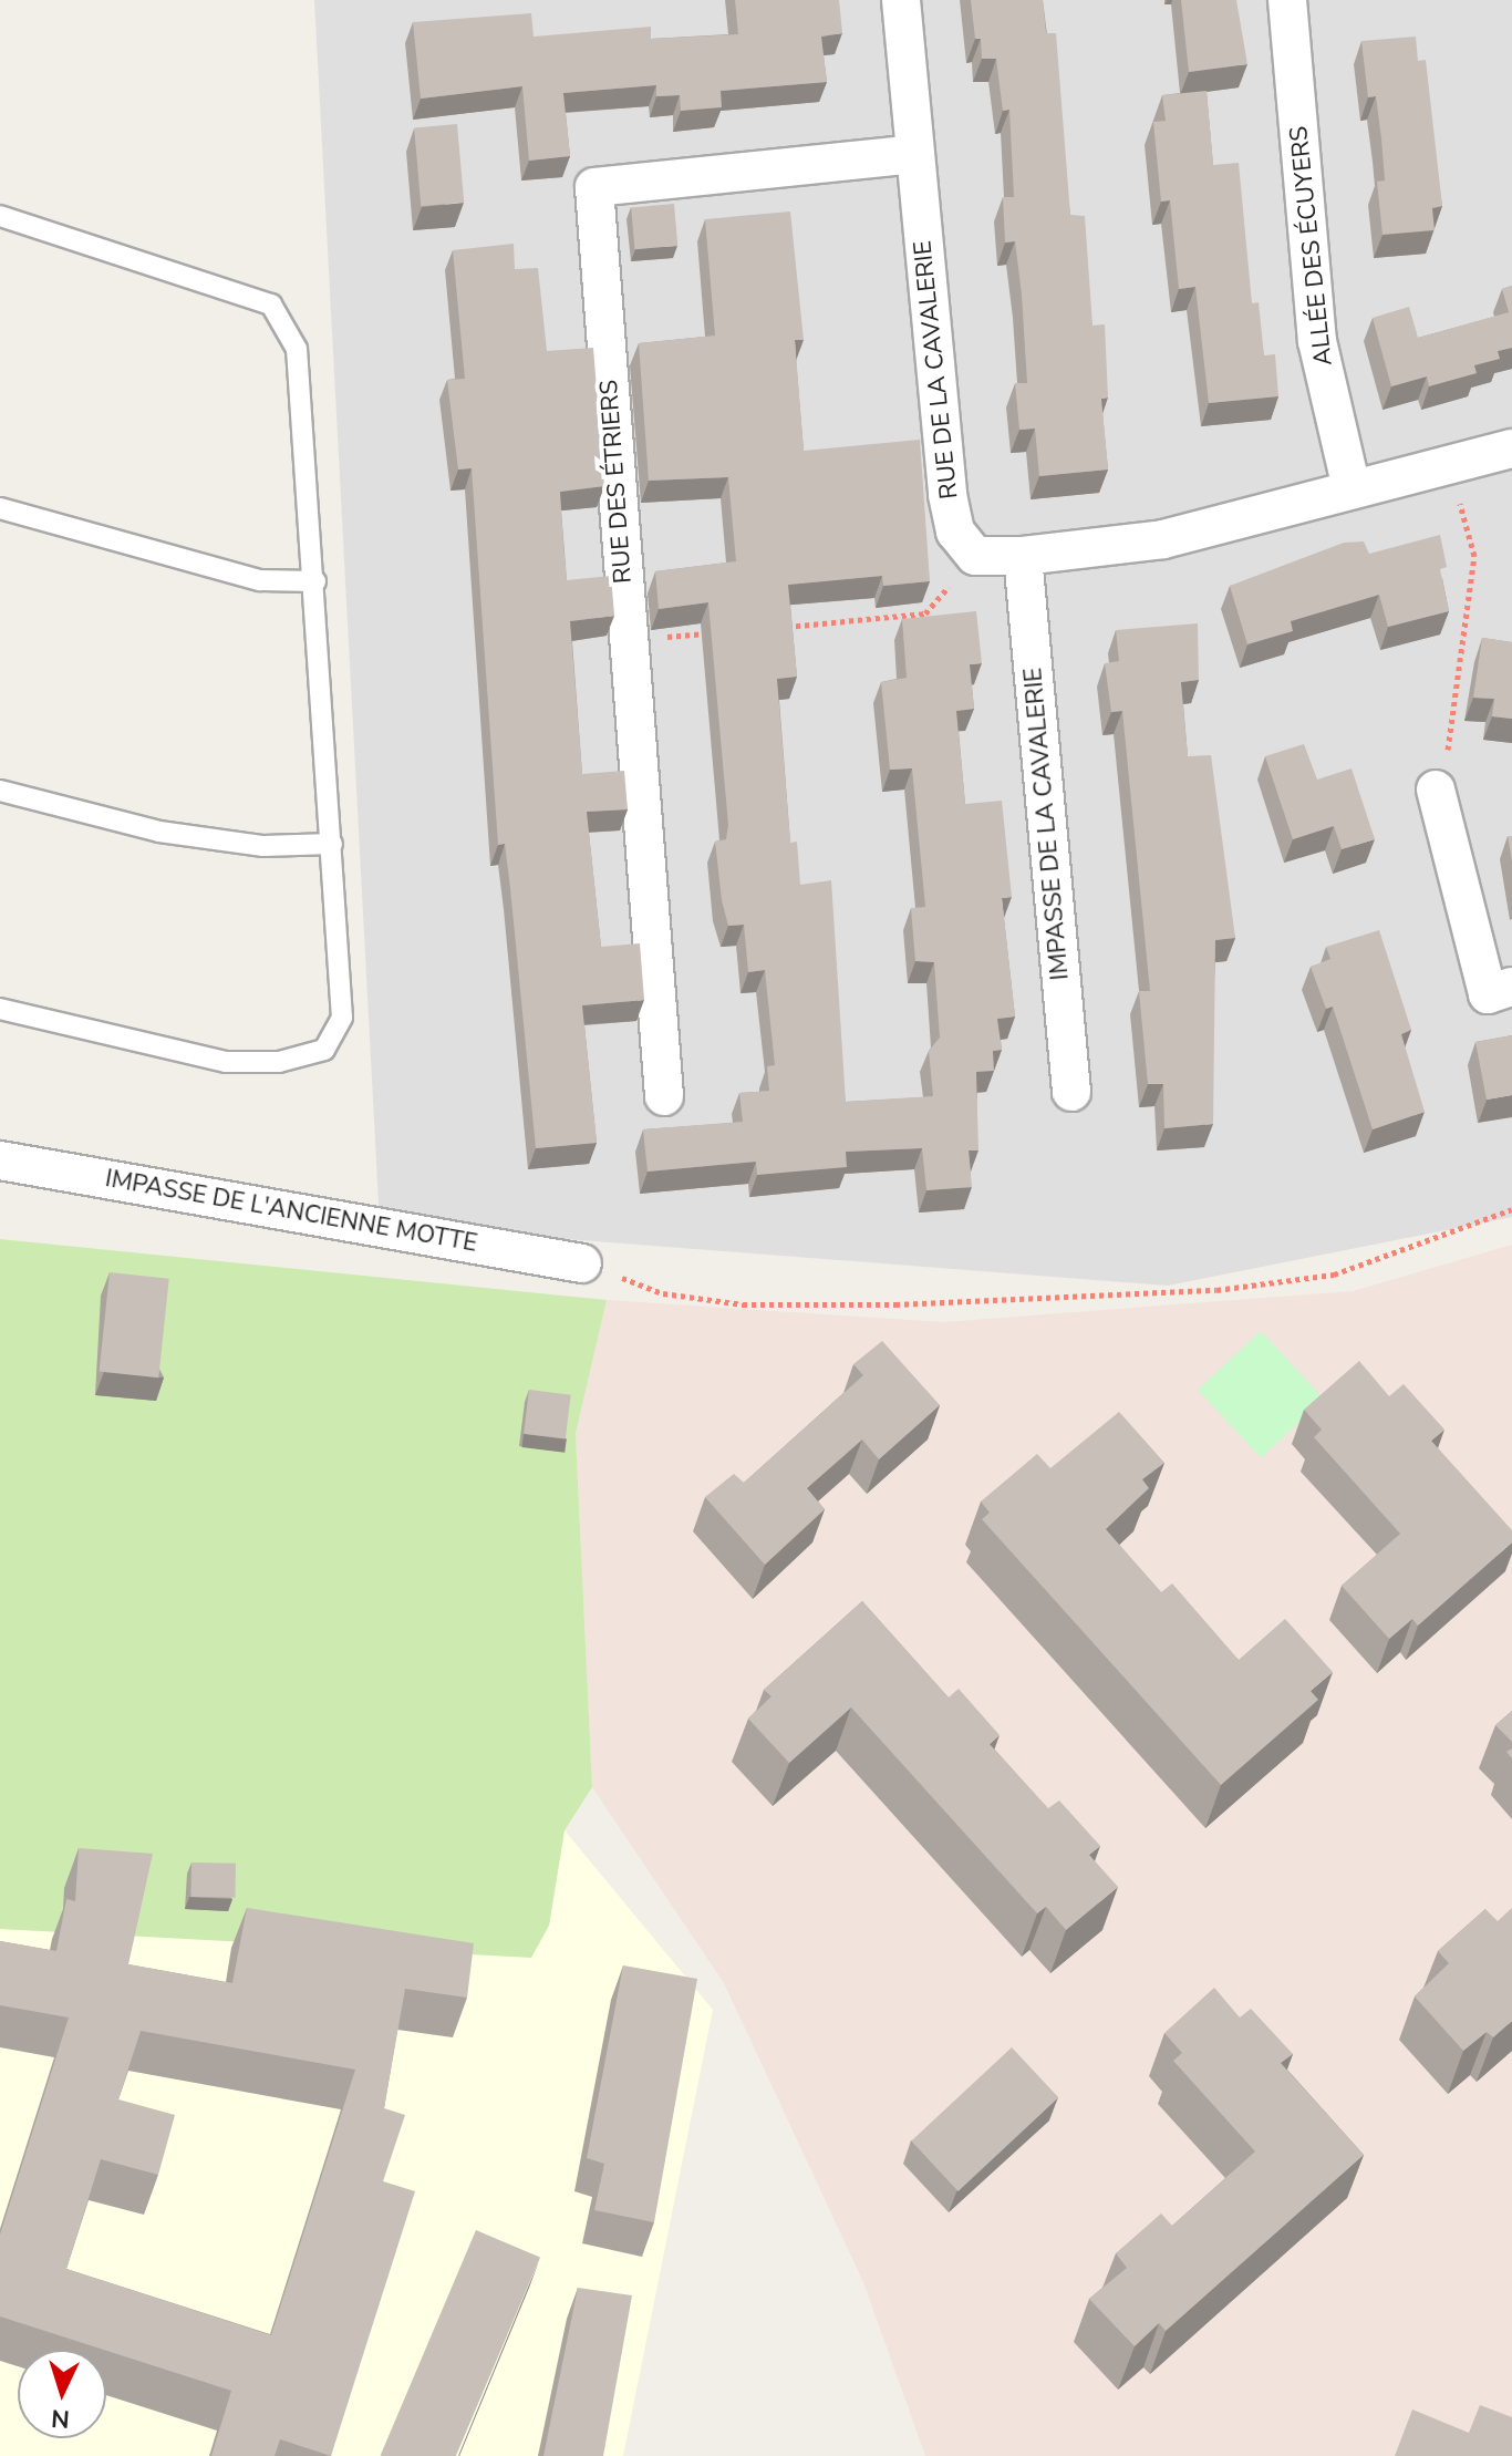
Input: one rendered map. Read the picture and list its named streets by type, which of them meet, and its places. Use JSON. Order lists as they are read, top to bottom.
{
  "streets": {
    "street": [
      "ALLÉE DES ÉCUYERS",
      "RUE DE LA CAVALERIE",
      "RUE DES ÉTRIERS",
      "IMPASSE DE LA CAVALERIE",
      "IMPASSE DE L'ANCIENNE MOTTE"
    ]
  },
  "crossings": [
    ["RUE DE LA CAVALERIE", "RUE DES ÉTRIERS"]
  ],
  "north": "bottom"
}
